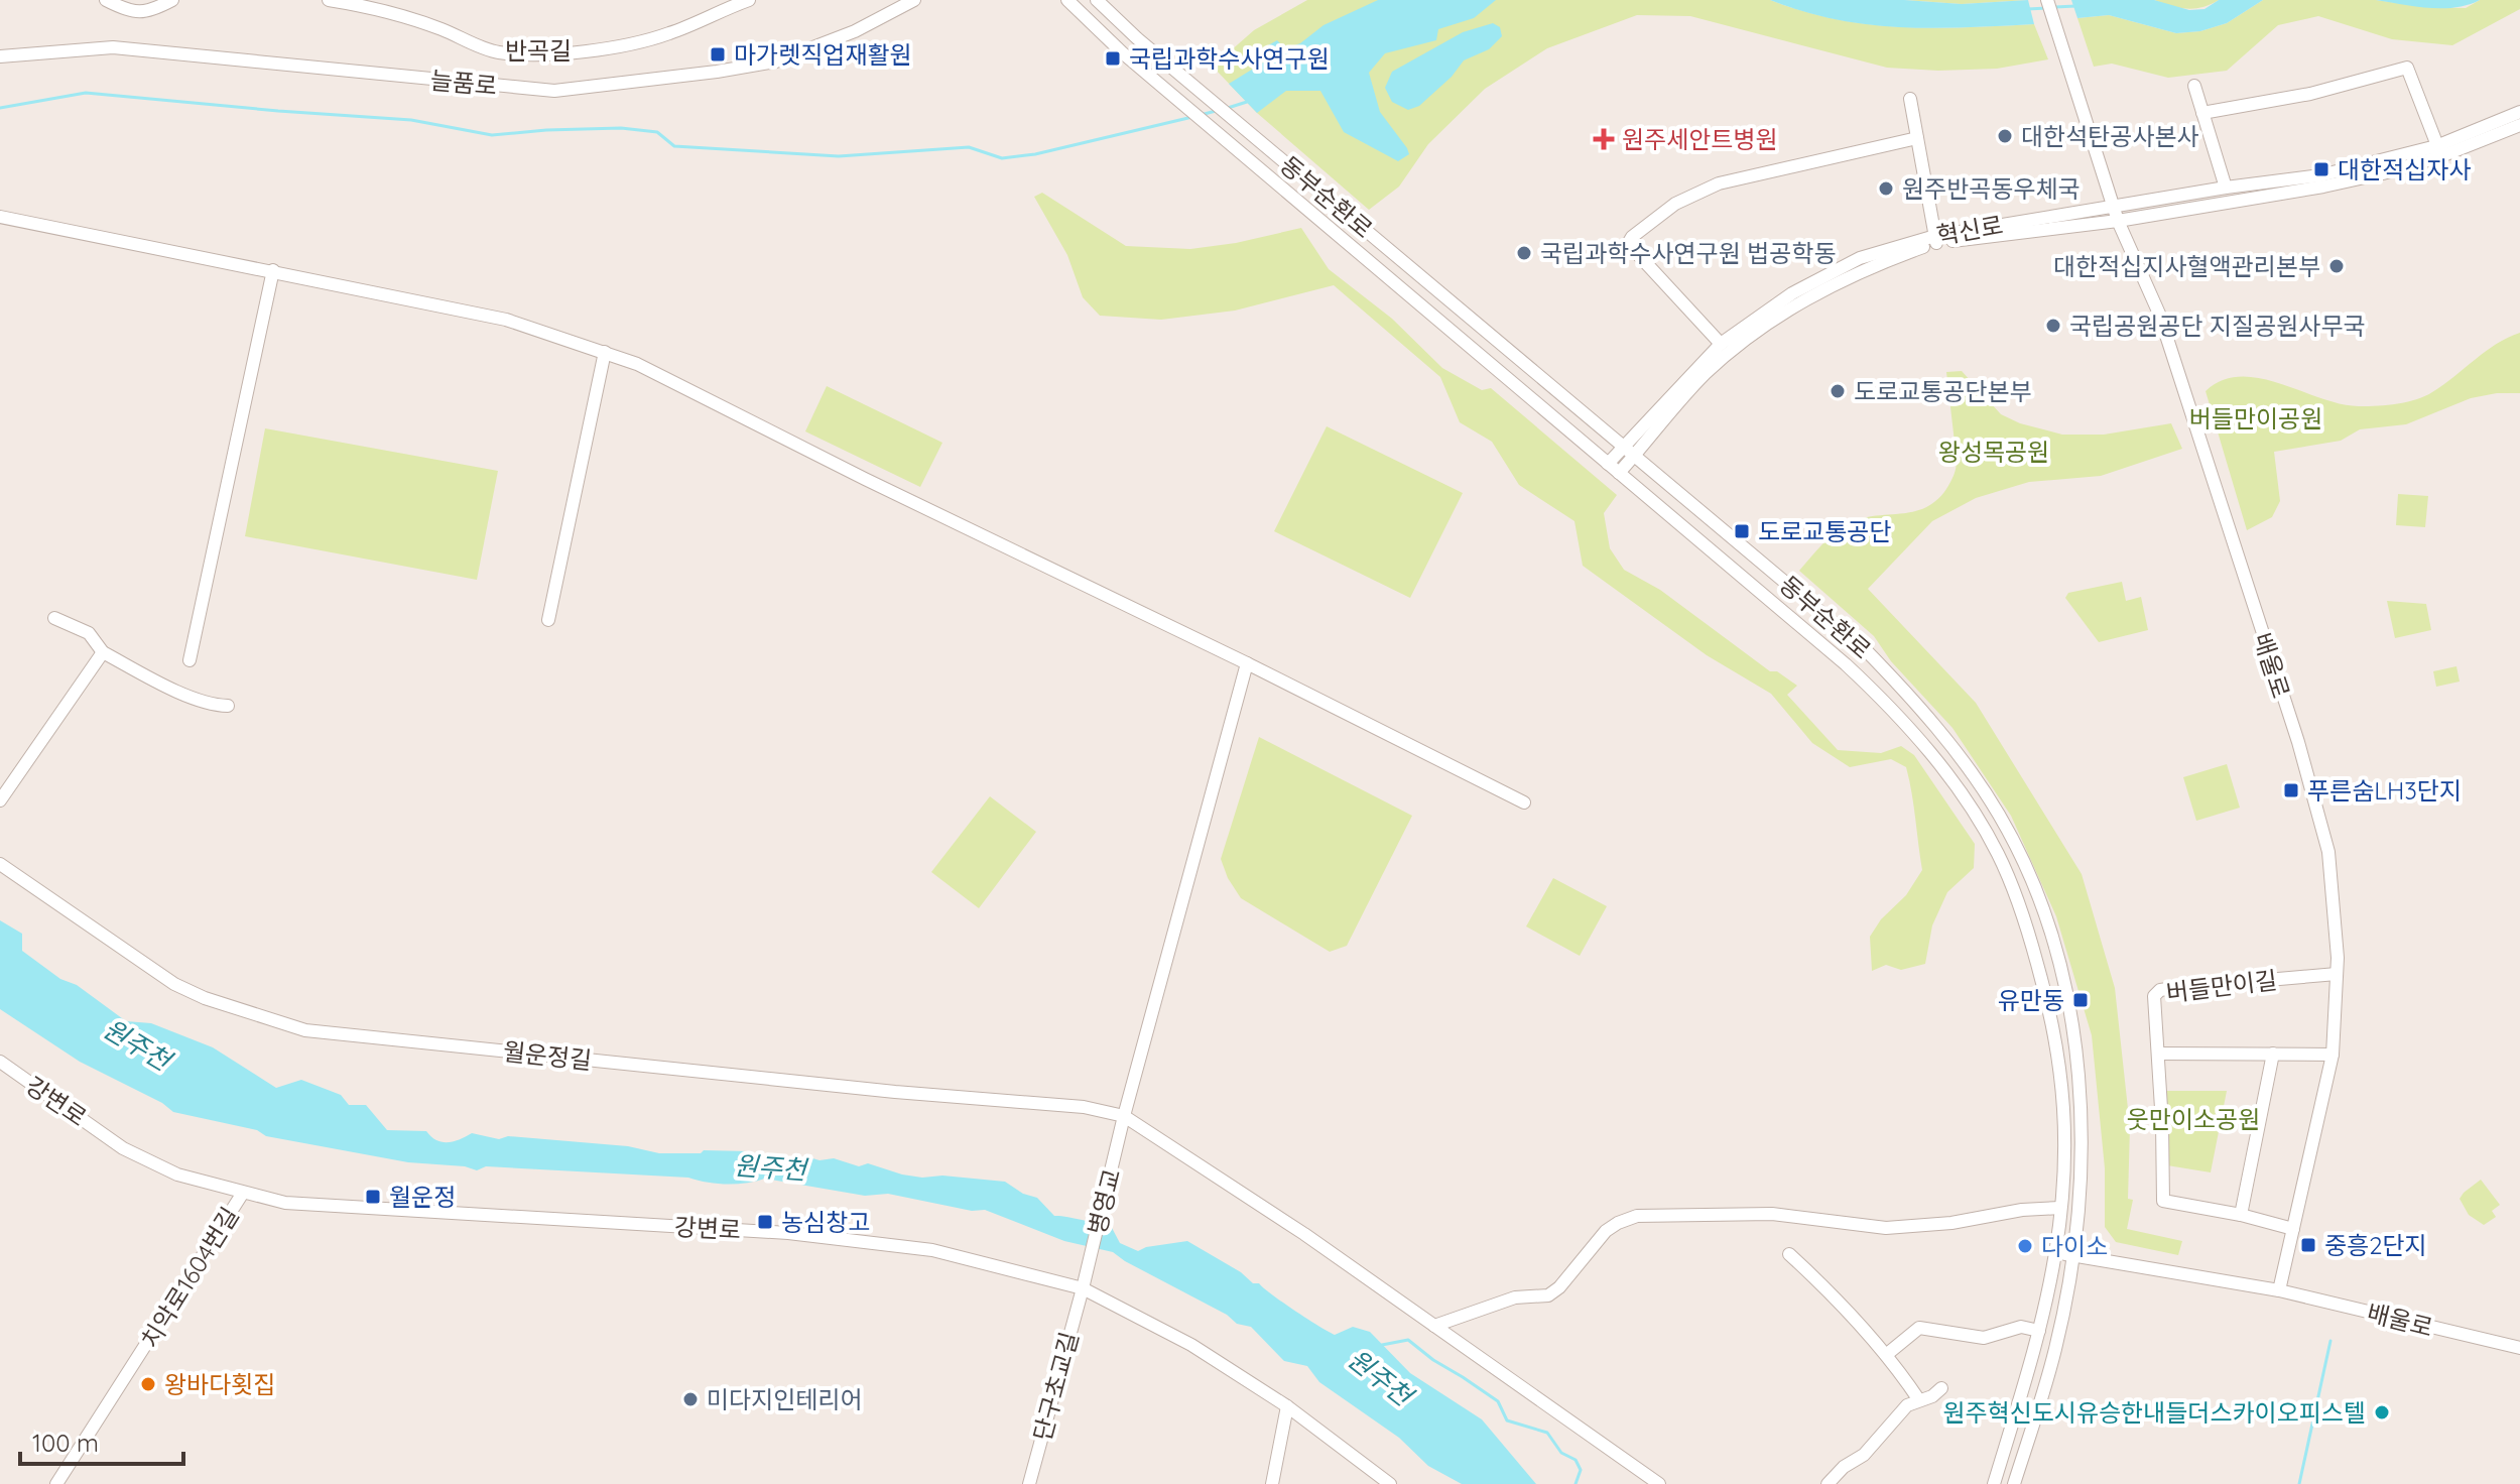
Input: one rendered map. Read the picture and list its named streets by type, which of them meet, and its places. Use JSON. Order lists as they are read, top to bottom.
{
  "streets": {
    "street": [
      "반곡길",
      "늘품로",
      "동부순환로",
      "혁신로",
      "배울로",
      "버들만이길",
      "월운정길",
      "강변로",
      "병영교",
      "치악로1604번길",
      "단구초교길"
    ]
  },
  "crossings": [
    ["동부순환로", "혁신로"],
    ["동부순환로", "배울로"],
    ["혁신로", "배울로"],
    ["배울로", "버들만이길"],
    ["월운정길", "병영교"],
    ["강변로", "병영교"],
    ["강변로", "치악로1604번길"],
    ["강변로", "단구초교길"],
    ["병영교", "단구초교길"]
  ],
  "water": ["원주천"],
  "parks": ["버들만이공원", "왕성목공원", "웃만이소공원"],
  "places": {
    "transit": [
      "마가렛직업재활원",
      "국립과학수사연구원",
      "대한적십자사",
      "도로교통공단",
      "푸른숨LH3단지",
      "유만동",
      "월운정",
      "농심창고",
      "중흥2단지"
    ],
    "other": [
      "대한석탄공사본사",
      "원주반곡동우체국",
      "국립과학수사연구원 법공학동",
      "대한적십지사혈액관리본부",
      "국립공원공단 지질공원사무국",
      "도로교통공단본부",
      "다이소",
      "왕바다횟집",
      "미다지인테리어",
      "원주혁신도시유승한내들더스카이오피스텔"
    ],
    "health": ["원주세안트병원"]
  },
  "scale_bar": "100 m"
}
